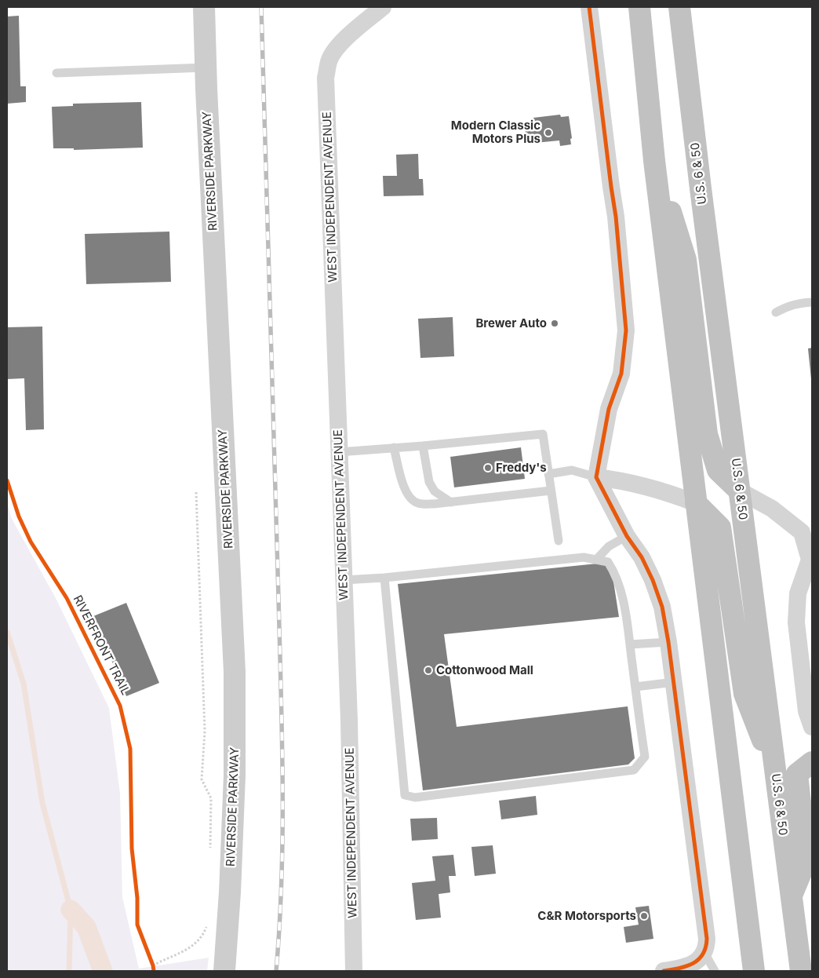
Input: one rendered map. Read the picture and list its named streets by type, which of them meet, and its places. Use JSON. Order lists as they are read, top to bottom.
{
  "streets": {
    "highway": ["U.S. 6 & 50"],
    "main road": ["RIVERSIDE PARKWAY"],
    "street": ["WEST INDEPENDENT AVENUE"],
    "cycle path": ["RIVERFRONT TRAIL"]
  },
  "places": [
    "Modern Classic Motors Plus",
    "Brewer Auto",
    "Freddy's",
    "Cottonwood Mall",
    "C&R Motorsports"
  ]
}
